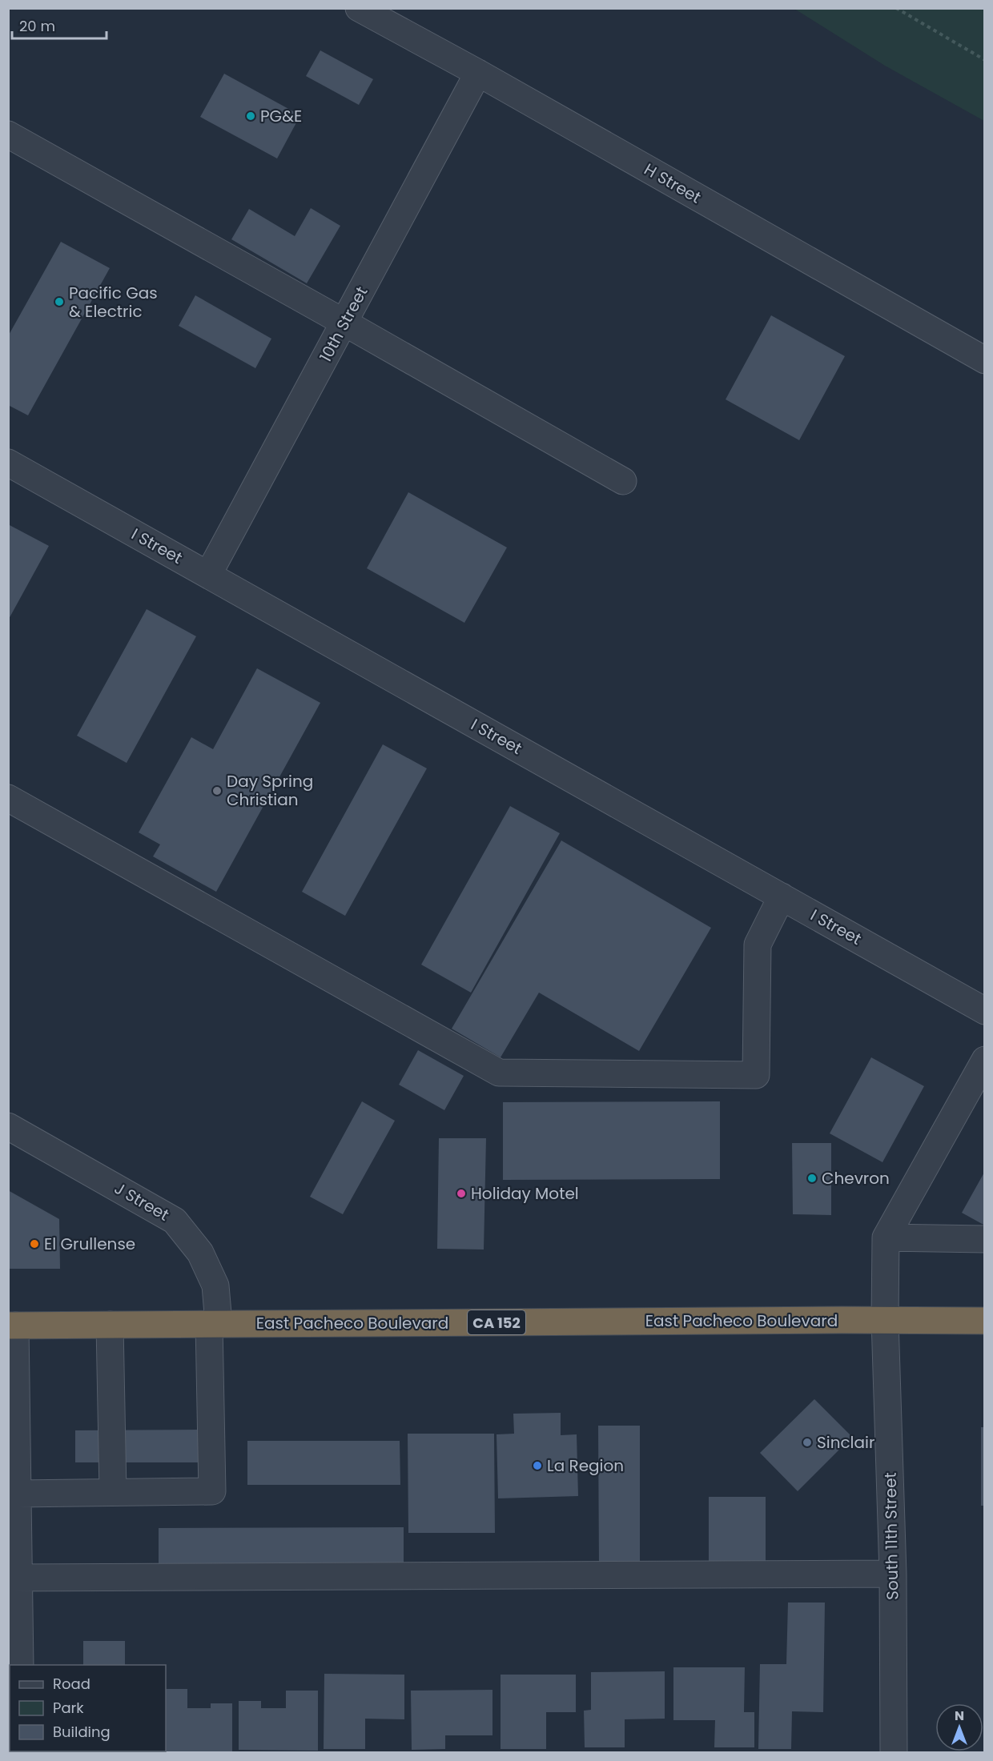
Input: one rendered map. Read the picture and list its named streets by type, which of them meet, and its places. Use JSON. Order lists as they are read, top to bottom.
{
  "streets": {
    "highway": ["East Pacheco Boulevard", "CA 152"],
    "street": [
      "H Street",
      "10th Street",
      "I Street",
      "J Street",
      "South 11th Street"
    ]
  },
  "crossings": [
    ["H Street", "10th Street"],
    ["10th Street", "I Street"],
    ["J Street", "East Pacheco Boulevard"],
    ["East Pacheco Boulevard", "South 11th Street"]
  ],
  "places": [
    "PG&E",
    "Pacific Gas & Electric",
    "Day Spring Christian",
    "Chevron",
    "Holiday Motel",
    "El Grullense",
    "Sinclair",
    "La Region"
  ],
  "legend": ["Road", "Park", "Building"],
  "scale_bar": "20 m",
  "north": "top"
}
